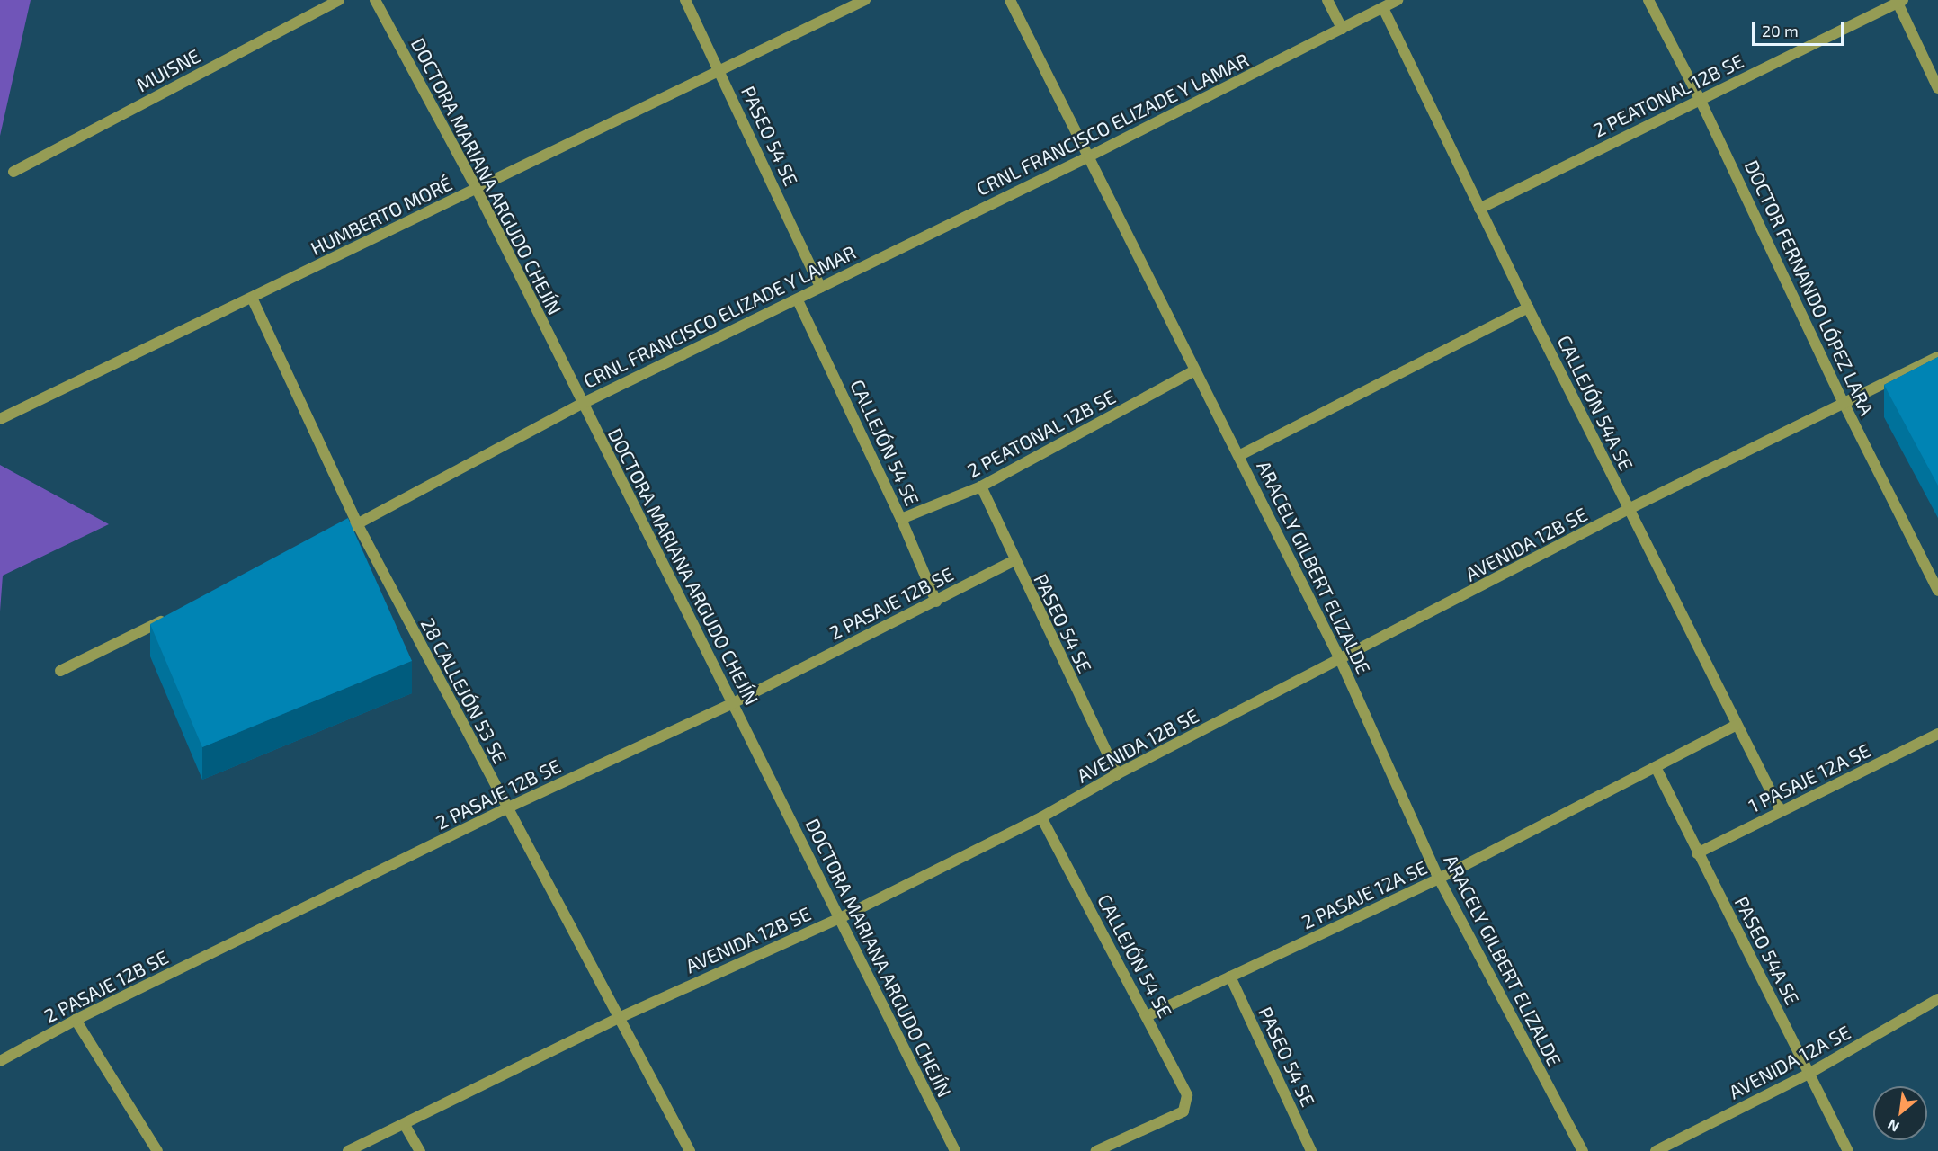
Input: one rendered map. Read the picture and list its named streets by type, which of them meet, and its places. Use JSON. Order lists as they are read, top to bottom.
{
  "streets": {
    "street": [
      "MUISNE",
      "2 PEATONAL 12B SE",
      "CRNL FRANCISCO ELIZADE Y LAMAR",
      "PASEO 54 SE",
      "DOCTORA MARIANA ARGUDO CHEJÍN",
      "HUMBERTO MORÉ",
      "DOCTOR FERNANDO LÓPEZ LARA",
      "CALLEJÓN 54A SE",
      "CALLEJÓN 54 SE",
      "AVENIDA 12B SE",
      "ARACELY GILBERT ELIZALDE",
      "2 PASAJE 12B SE",
      "28 CALLEJÓN 53 SE",
      "1 PASAJE 12A SE",
      "2 PASAJE 12A SE",
      "PASEO 54A SE",
      "AVENIDA 12A SE"
    ]
  },
  "crossings": [
    ["2 PEATONAL 12B SE", "PASEO 54 SE"],
    ["2 PEATONAL 12B SE", "DOCTOR FERNANDO LÓPEZ LARA"],
    ["2 PEATONAL 12B SE", "CALLEJÓN 54A SE"],
    ["2 PEATONAL 12B SE", "CALLEJÓN 54 SE"],
    ["2 PEATONAL 12B SE", "ARACELY GILBERT ELIZALDE"],
    ["CRNL FRANCISCO ELIZADE Y LAMAR", "PASEO 54 SE"],
    ["CRNL FRANCISCO ELIZADE Y LAMAR", "DOCTORA MARIANA ARGUDO CHEJÍN"],
    ["CRNL FRANCISCO ELIZADE Y LAMAR", "CALLEJÓN 54A SE"],
    ["CRNL FRANCISCO ELIZADE Y LAMAR", "CALLEJÓN 54 SE"],
    ["CRNL FRANCISCO ELIZADE Y LAMAR", "ARACELY GILBERT ELIZALDE"],
    ["CRNL FRANCISCO ELIZADE Y LAMAR", "28 CALLEJÓN 53 SE"],
    ["PASEO 54 SE", "HUMBERTO MORÉ"],
    ["PASEO 54 SE", "AVENIDA 12B SE"],
    ["PASEO 54 SE", "2 PASAJE 12B SE"],
    ["PASEO 54 SE", "2 PASAJE 12A SE"],
    ["DOCTORA MARIANA ARGUDO CHEJÍN", "HUMBERTO MORÉ"],
    ["DOCTORA MARIANA ARGUDO CHEJÍN", "AVENIDA 12B SE"],
    ["DOCTORA MARIANA ARGUDO CHEJÍN", "2 PASAJE 12B SE"],
    ["HUMBERTO MORÉ", "28 CALLEJÓN 53 SE"],
    ["DOCTOR FERNANDO LÓPEZ LARA", "AVENIDA 12B SE"],
    ["CALLEJÓN 54A SE", "AVENIDA 12B SE"],
    ["CALLEJÓN 54A SE", "1 PASAJE 12A SE"],
    ["CALLEJÓN 54A SE", "2 PASAJE 12A SE"],
    ["CALLEJÓN 54 SE", "AVENIDA 12B SE"],
    ["CALLEJÓN 54 SE", "2 PASAJE 12B SE"],
    ["CALLEJÓN 54 SE", "2 PASAJE 12A SE"],
    ["AVENIDA 12B SE", "ARACELY GILBERT ELIZALDE"],
    ["AVENIDA 12B SE", "28 CALLEJÓN 53 SE"],
    ["ARACELY GILBERT ELIZALDE", "2 PASAJE 12A SE"],
    ["2 PASAJE 12B SE", "28 CALLEJÓN 53 SE"],
    ["1 PASAJE 12A SE", "PASEO 54A SE"],
    ["2 PASAJE 12A SE", "PASEO 54A SE"],
    ["PASEO 54A SE", "AVENIDA 12A SE"]
  ],
  "scale_bar": "20 m",
  "north": "bottom left"
}
